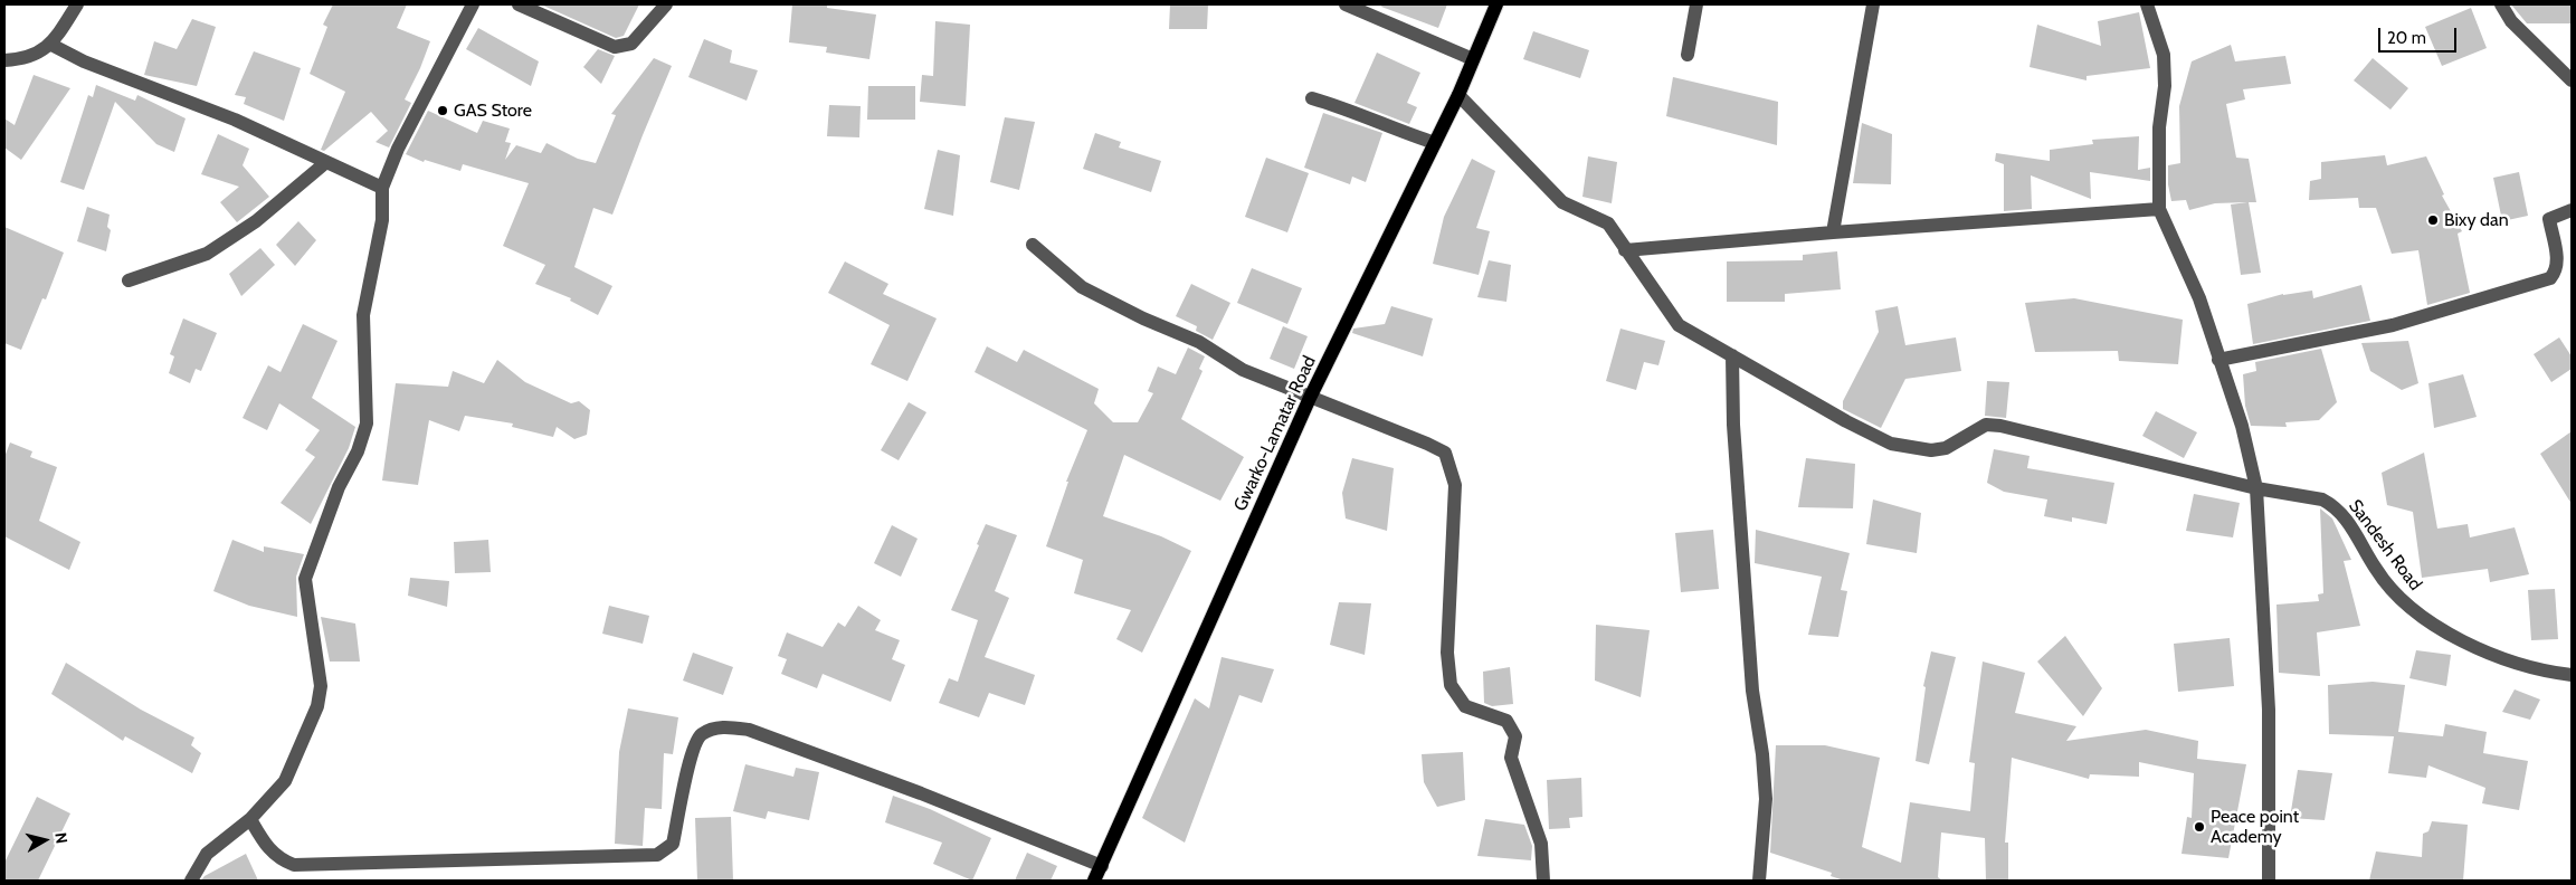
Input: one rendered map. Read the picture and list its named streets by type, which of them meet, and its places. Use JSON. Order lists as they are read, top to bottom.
{
  "streets": {
    "main road": ["Gwarko-Lamatar Road"],
    "street": ["Sandesh Road"]
  },
  "crossings": [
    ["Gwarko-Lamatar Road", "Sandesh Road"]
  ],
  "places": ["GAS Store", "Bixy dan", "Peace point Academy"],
  "scale_bar": "20 m",
  "north": "right"
}
